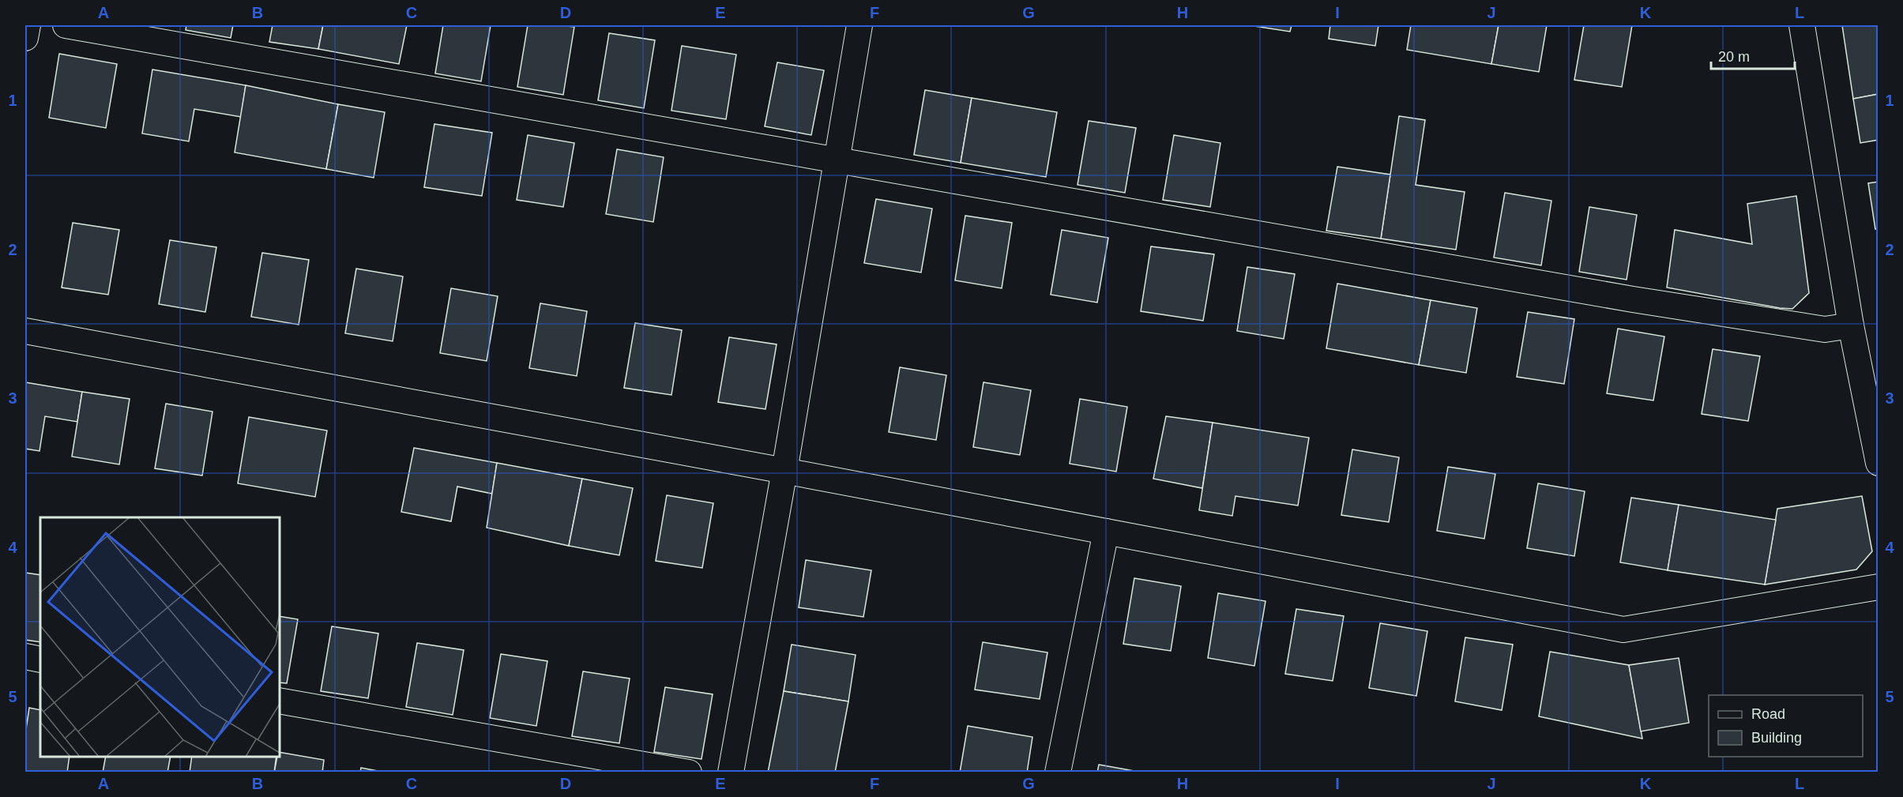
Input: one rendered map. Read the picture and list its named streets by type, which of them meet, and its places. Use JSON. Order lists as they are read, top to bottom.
{
  "legend": ["Road", "Building"],
  "scale_bar": "20 m",
  "grid": {
    "columns": [
      "A",
      "B",
      "C",
      "D",
      "E",
      "F",
      "G",
      "H",
      "I",
      "J",
      "K",
      "L"
    ],
    "rows": [
      "1",
      "2",
      "3",
      "4",
      "5"
    ]
  }
}
